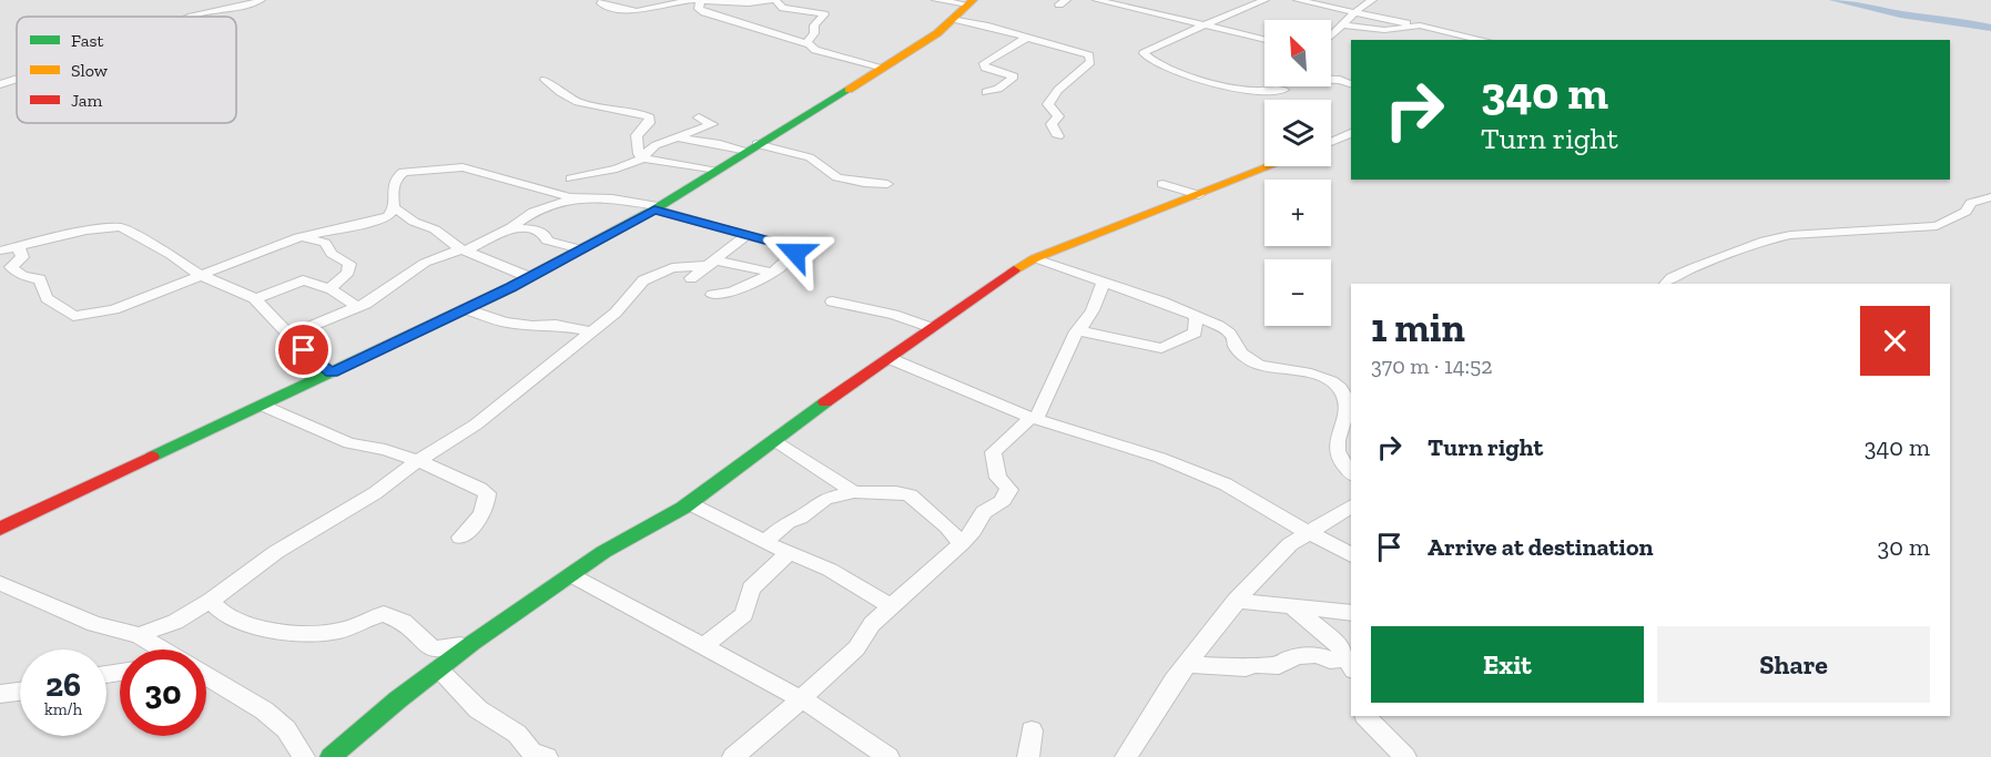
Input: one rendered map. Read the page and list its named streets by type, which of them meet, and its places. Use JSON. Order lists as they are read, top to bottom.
{
  "legend": ["Fast", "Slow", "Jam"],
  "north": "top left",
  "page": {
    "map_buttons": ["+", "−"],
    "turn": ["340 m", "Turn right"],
    "heading": ["1 min", "370 m · 14:52"],
    "list": [
      {
        "name": "Turn right",
        "value": "340 m"
      },
      {
        "name": "Arrive at destination",
        "value": "30 m"
      }
    ],
    "buttons": ["Exit", "Share"],
    "speed": "26 km/h",
    "limit": "30"
  }
}
